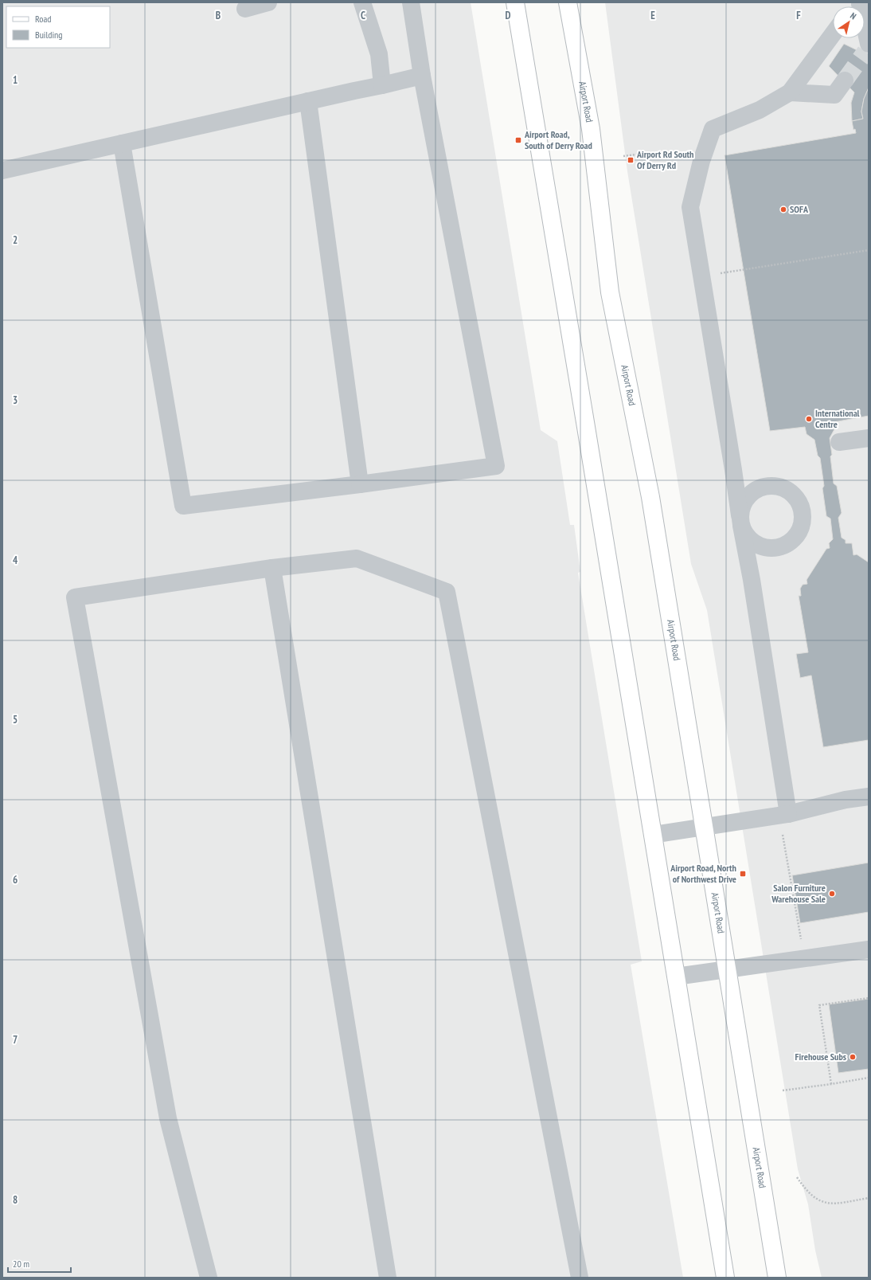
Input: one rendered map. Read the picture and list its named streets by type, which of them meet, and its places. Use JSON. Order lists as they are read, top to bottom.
{
  "streets": {
    "main road": ["Airport Road"]
  },
  "places": {
    "transit": ["Airport Road, South of Derry Road", "Airport Rd South Of Derry Rd", "Airport Road, North of Northwest Drive"],
    "other": [
      "SOFA",
      "International Centre",
      "Salon Furniture Warehouse Sale",
      "Firehouse Subs"
    ]
  },
  "legend": ["Road", "Building"],
  "scale_bar": "20 m",
  "north": "top right",
  "grid": {
    "columns": [
      "B",
      "C",
      "D",
      "E",
      "F"
    ],
    "rows": [
      "1",
      "2",
      "3",
      "4",
      "5",
      "6",
      "7",
      "8"
    ]
  }
}
